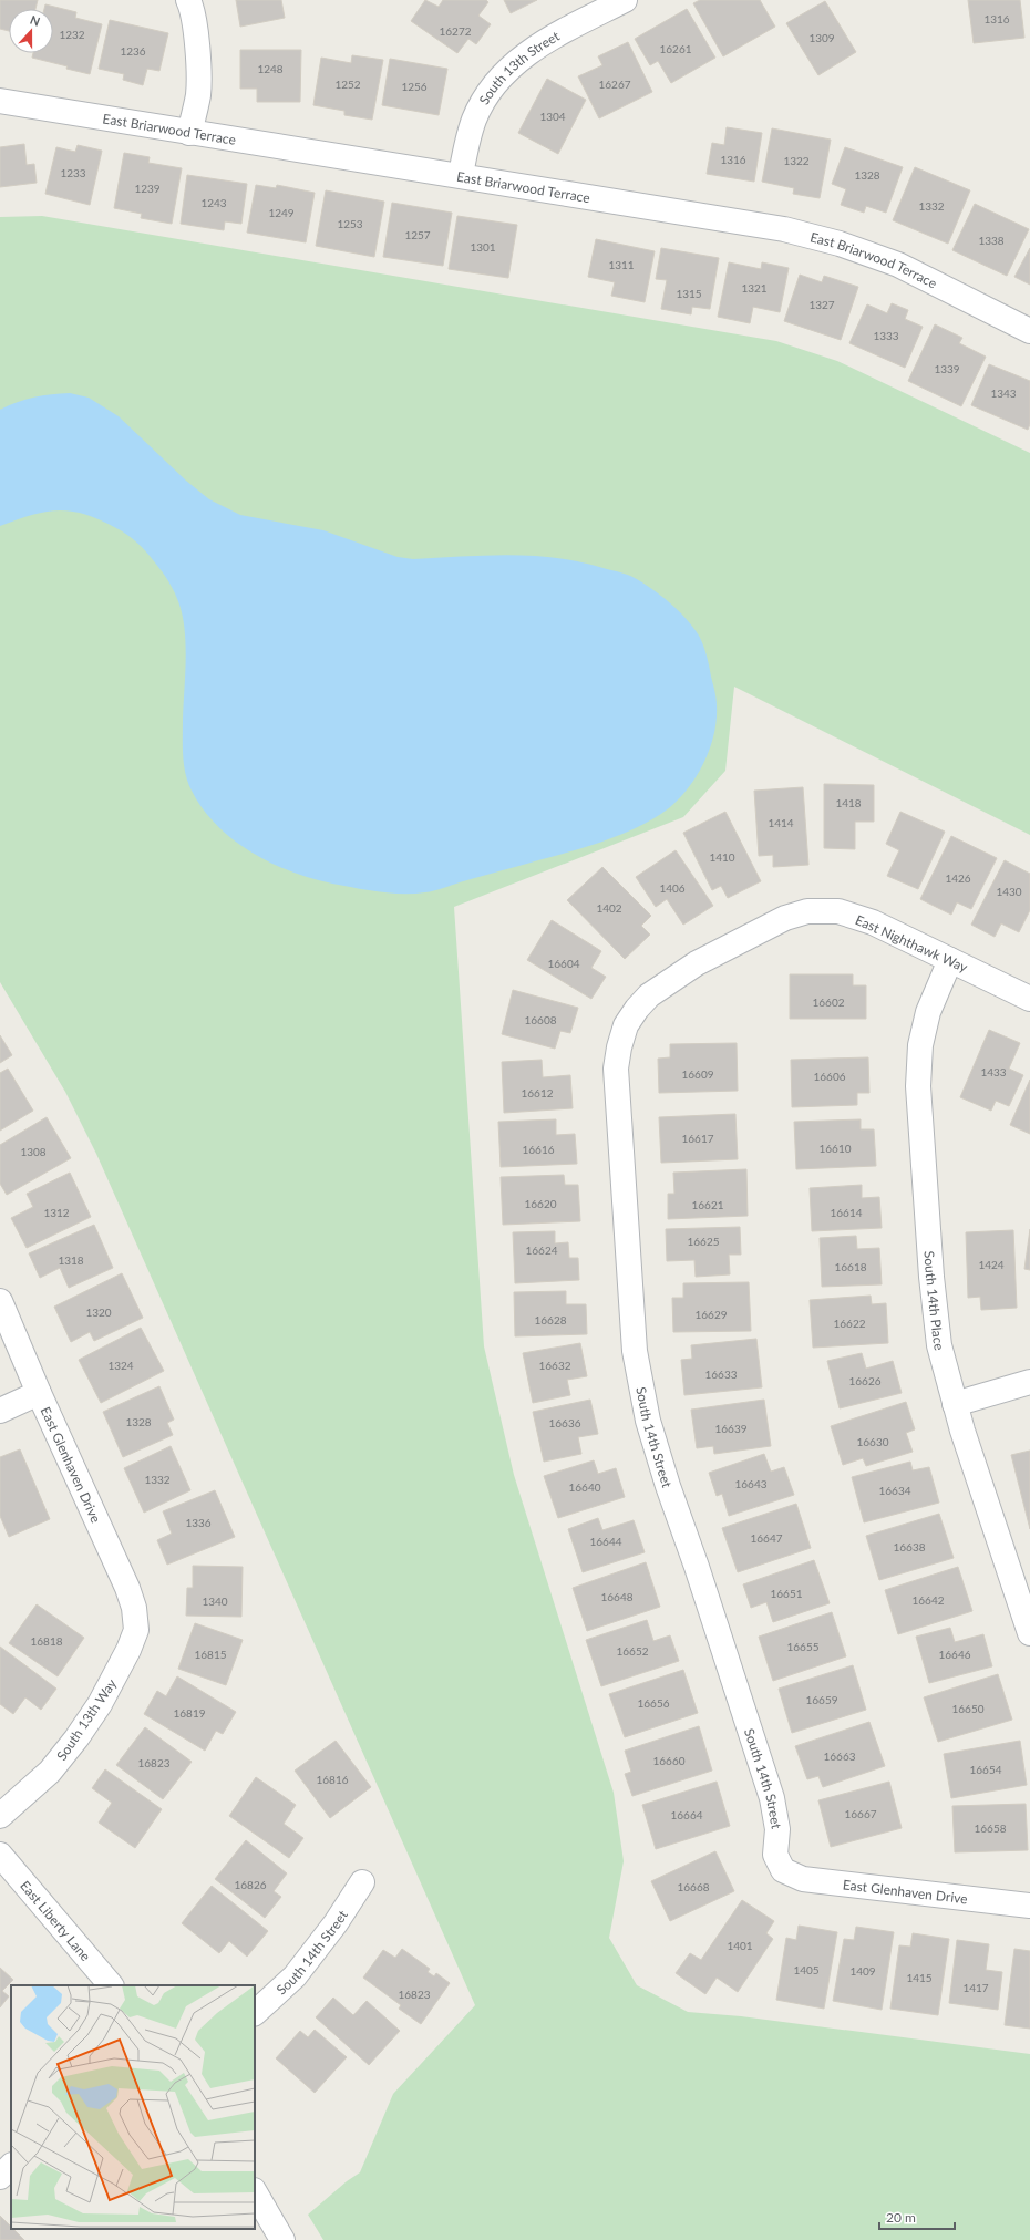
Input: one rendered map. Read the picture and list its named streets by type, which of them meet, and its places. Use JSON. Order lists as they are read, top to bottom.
{
  "streets": {
    "street": [
      "South 13th Street",
      "East Briarwood Terrace",
      "East Nighthawk Way",
      "South 14th Place",
      "South 14th Street",
      "East Glenhaven Drive",
      "South 13th Way",
      "East Liberty Lane"
    ]
  },
  "crossings": [
    ["South 13th Street", "East Briarwood Terrace"],
    ["East Nighthawk Way", "South 14th Place"],
    ["East Nighthawk Way", "South 14th Street"],
    ["South 14th Street", "East Glenhaven Drive"],
    ["East Glenhaven Drive", "South 13th Way"]
  ],
  "house_numbers": [
    "1316",
    "16272",
    "1232",
    "1309",
    "16261",
    "1236",
    "1248",
    "1252",
    "16267",
    "1256",
    "1304",
    "1316",
    "1322",
    "1233",
    "1328",
    "1239",
    "1243",
    "1332",
    "1249",
    "1253",
    "1257",
    "1338",
    "1301",
    "1311",
    "1321",
    "1315",
    "1327",
    "1333",
    "1339",
    "1343",
    "1418",
    "1414",
    "1410",
    "1426",
    "1406",
    "1430",
    "1402",
    "16604",
    "16602",
    "16608",
    "1433",
    "16609",
    "16606",
    "16612",
    "16617",
    "16610",
    "16616",
    "1308",
    "16620",
    "16621",
    "1312",
    "16614",
    "16625",
    "16624",
    "1318",
    "1424",
    "16618",
    "1320",
    "16629",
    "16628",
    "16622",
    "1324",
    "16632",
    "16633",
    "16626",
    "1328",
    "16636",
    "16639",
    "16630",
    "1332",
    "16643",
    "16640",
    "16634",
    "1336",
    "16647",
    "16644",
    "16638",
    "16651",
    "16648",
    "16642",
    "1340",
    "16818",
    "16655",
    "16652",
    "16815",
    "16646",
    "16659",
    "16656",
    "16650",
    "16819",
    "16663",
    "16660",
    "16823",
    "16654",
    "16816",
    "16667",
    "16664",
    "16658",
    "16826",
    "16668",
    "1401",
    "1405",
    "1409",
    "1415",
    "1417",
    "16823"
  ],
  "scale_bar": "20 m",
  "north": "top"
}
